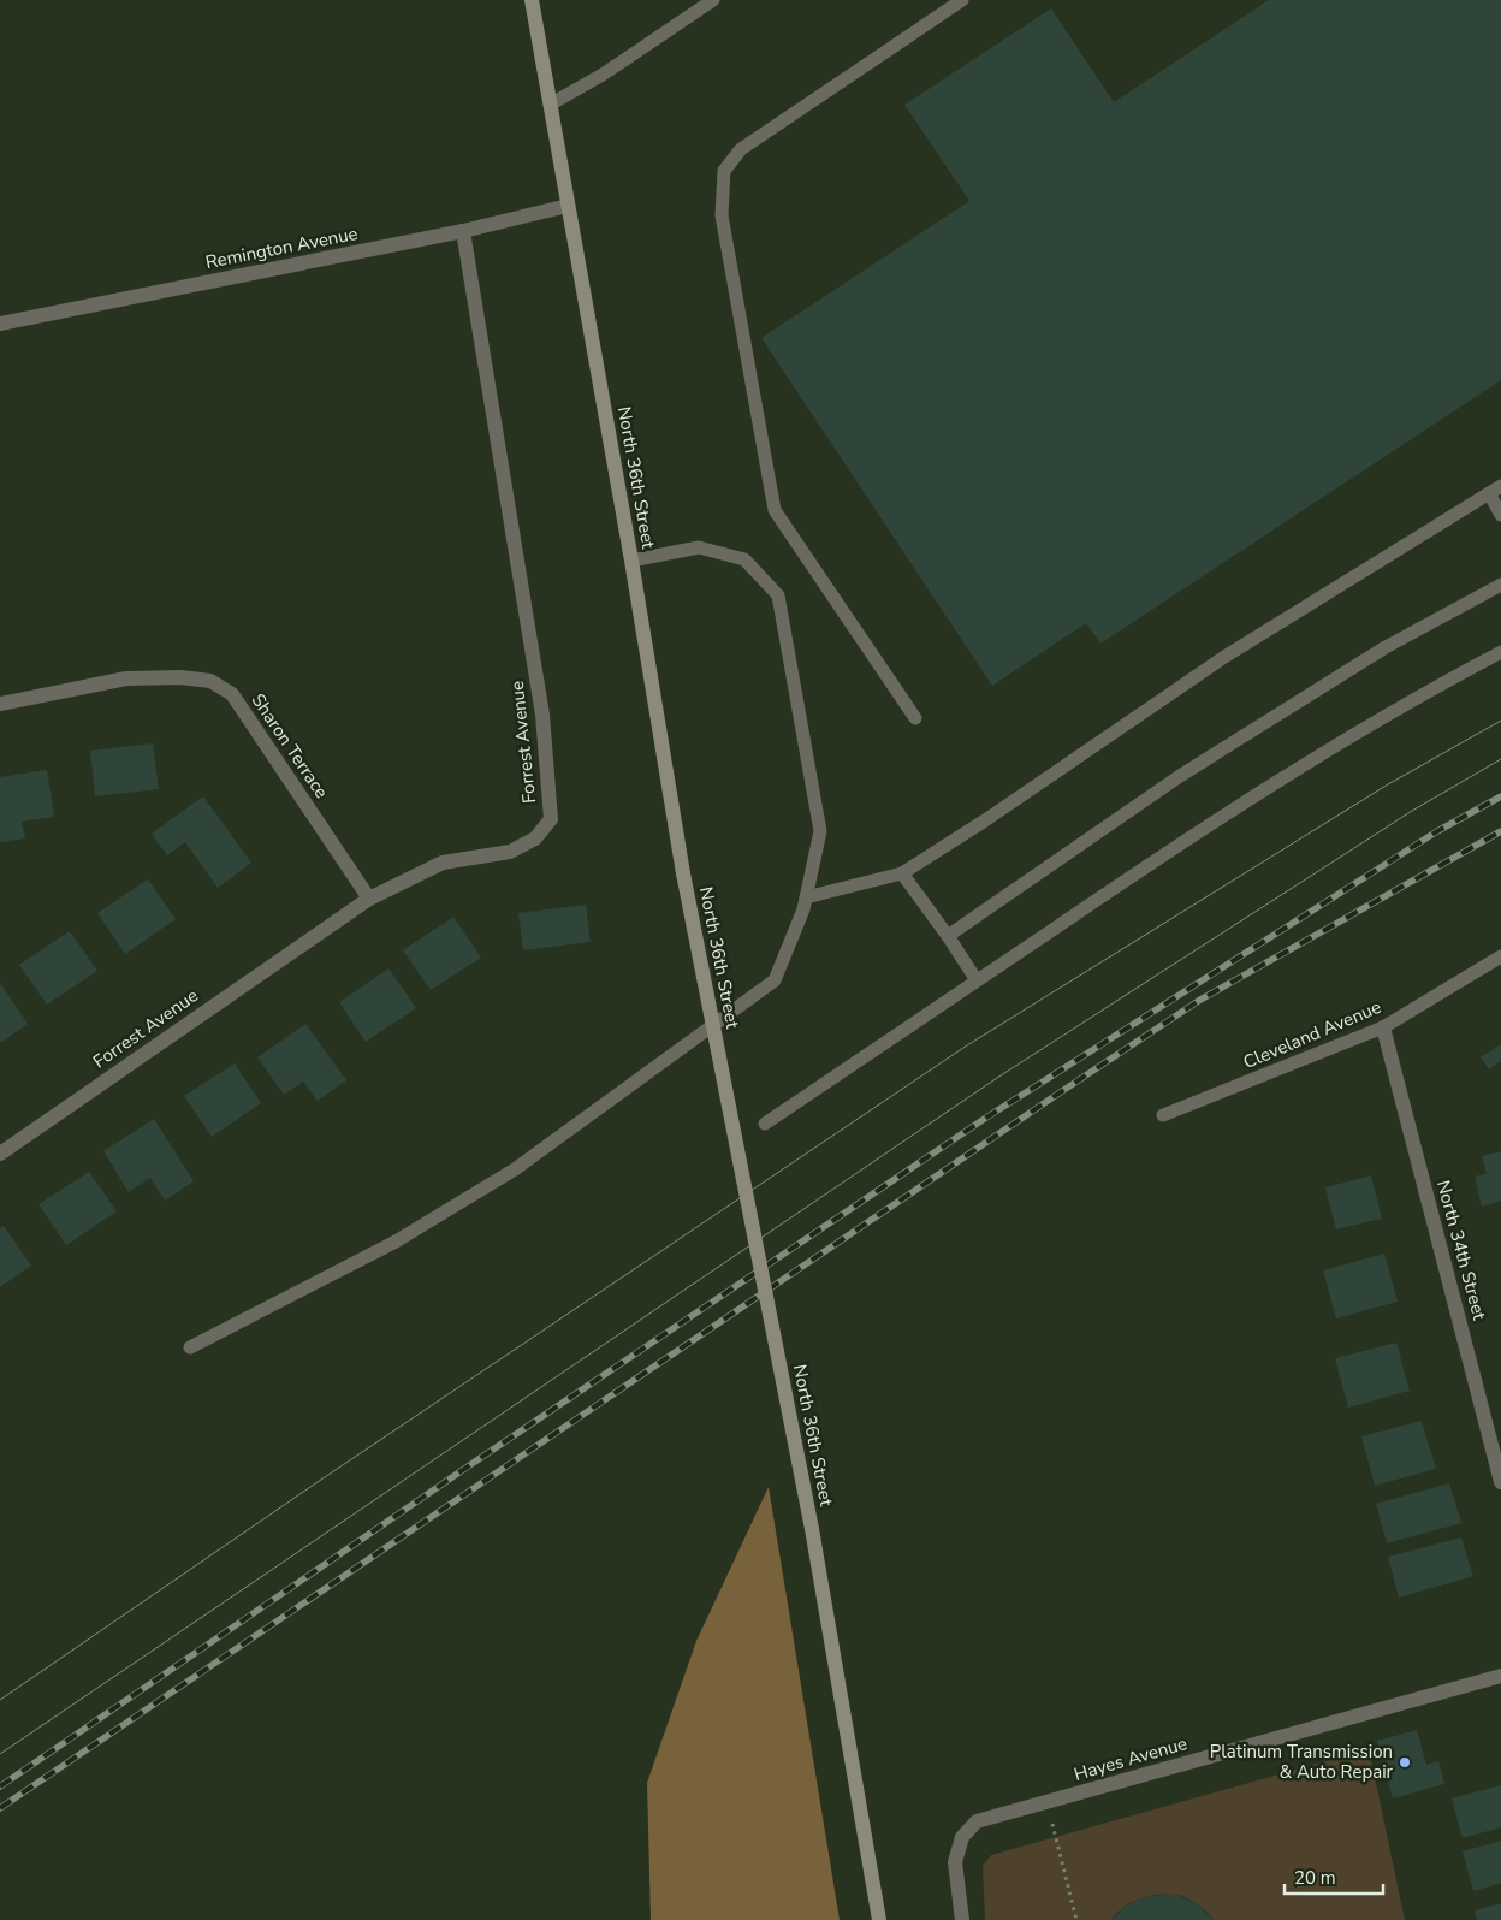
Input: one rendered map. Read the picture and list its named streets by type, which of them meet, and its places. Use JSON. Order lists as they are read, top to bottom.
{
  "streets": {
    "street": [
      "Remington Avenue",
      "North 36th Street",
      "Forrest Avenue",
      "Sharon Terrace",
      "North 34th Street",
      "Hayes Avenue"
    ],
    "lane": ["Cleveland Avenue"]
  },
  "crossings": [
    ["Remington Avenue", "North 36th Street"],
    ["Remington Avenue", "Forrest Avenue"],
    ["Forrest Avenue", "Sharon Terrace"],
    ["Cleveland Avenue", "North 34th Street"]
  ],
  "places": ["Platinum Transmission & Auto Repair"],
  "scale_bar": "20 m"
}
